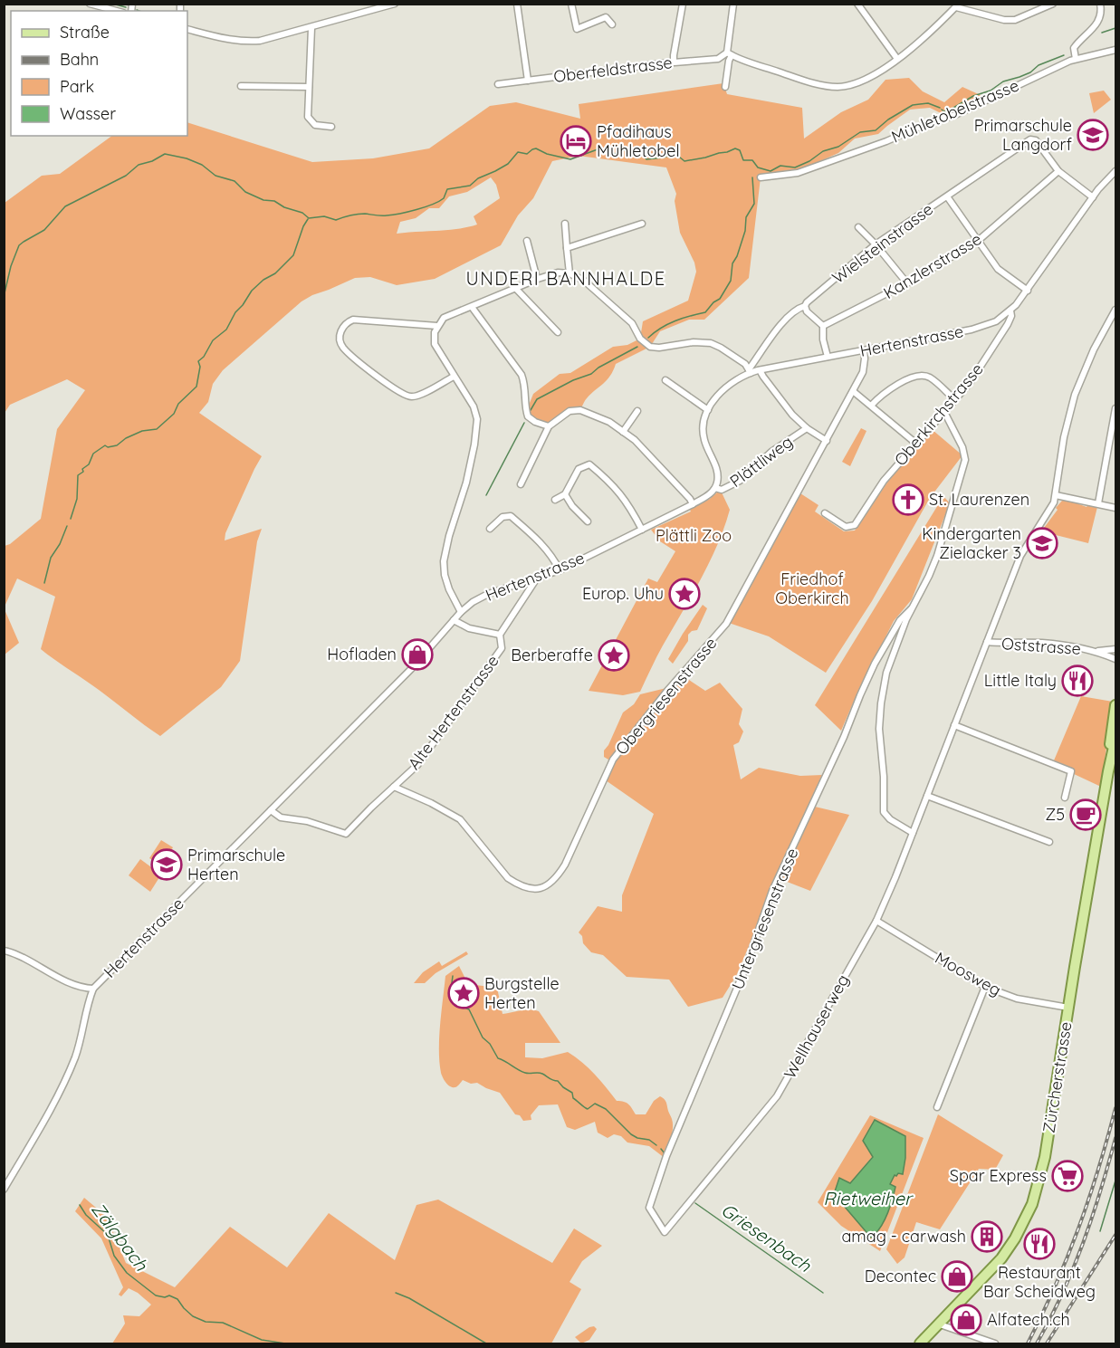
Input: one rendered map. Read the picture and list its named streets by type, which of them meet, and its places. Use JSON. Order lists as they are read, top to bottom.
{
  "streets": {
    "main road": ["Zürcherstrasse"],
    "street": [
      "Oberfeldstrasse",
      "Mühletobelstrasse",
      "Wielsteinstrasse",
      "Kanzlerstrasse",
      "Hertenstrasse",
      "Oberkirchstrasse",
      "Plättliweg",
      "Oststrasse",
      "Obergriesenstrasse",
      "Alte Hertenstrasse",
      "Untergriesenstrasse",
      "Moosweg",
      "Wellhauserweg"
    ]
  },
  "crossings": [
    ["Wielsteinstrasse", "Kanzlerstrasse"],
    ["Wielsteinstrasse", "Hertenstrasse"],
    ["Hertenstrasse", "Oberkirchstrasse"],
    ["Hertenstrasse", "Plättliweg"],
    ["Hertenstrasse", "Obergriesenstrasse"],
    ["Hertenstrasse", "Alte Hertenstrasse"],
    ["Oststrasse", "Wellhauserweg"],
    ["Obergriesenstrasse", "Alte Hertenstrasse"],
    ["Untergriesenstrasse", "Wellhauserweg"],
    ["Moosweg", "Wellhauserweg"],
    ["Moosweg", "Zürcherstrasse"]
  ],
  "districts": ["UNDERI BANNHALDE"],
  "water": ["Rietweiher", "Zälgbach", "Griesenbach"],
  "parks": ["Plättli Zoo", "Friedhof Oberkirch"],
  "places": {
    "school or university": ["Primarschule Langdorf", "Kindergarten Zielacker 3", "Primarschule Herten"],
    "hotel": ["Pfadihaus Mühletobel"],
    "church": ["St. Laurenzen"],
    "place": ["Europ. Uhu", "Berberaffe", "Burgstelle Herten"],
    "shop": ["Hofladen", "Decontec", "Alfatech.ch"],
    "restaurant": ["Little Italy", "Restaurant Bar Scheidweg"],
    "cafe": ["Z5"],
    "supermarket": ["Spar Express"],
    "building": ["amag - carwash"]
  },
  "legend": [
    "Straße",
    "Bahn",
    "Park",
    "Wasser"
  ]
}
